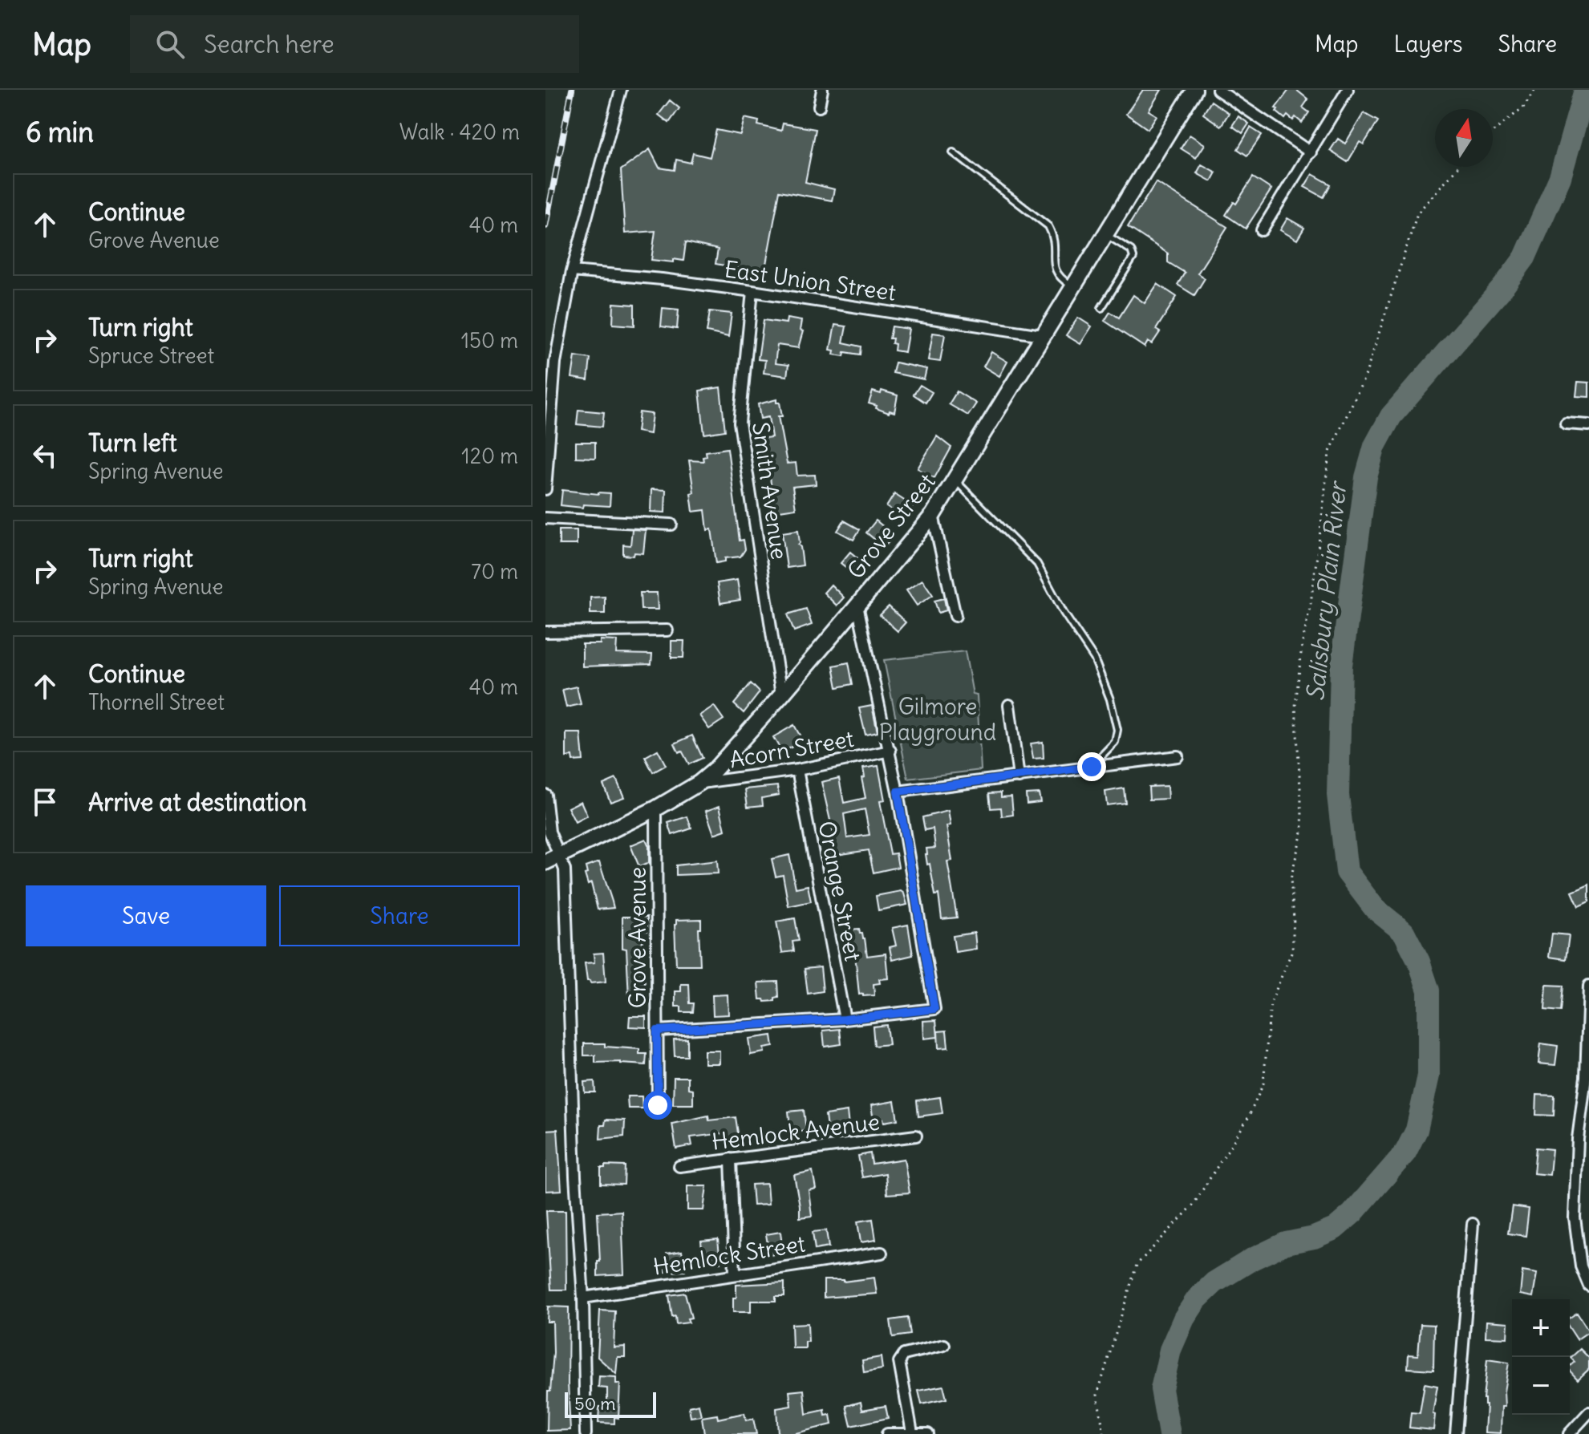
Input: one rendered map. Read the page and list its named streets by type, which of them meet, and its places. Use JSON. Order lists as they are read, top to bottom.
{
  "streets": {
    "main road": ["Grove Street"],
    "street": [
      "East Union Street",
      "Smith Avenue",
      "Acorn Street",
      "Orange Street",
      "Grove Avenue",
      "Hemlock Avenue",
      "Hemlock Street"
    ]
  },
  "crossings": [
    ["East Union Street", "Smith Avenue"],
    ["East Union Street", "Grove Street"],
    ["Smith Avenue", "Grove Street"],
    ["Grove Street", "Acorn Street"],
    ["Grove Street", "Grove Avenue"],
    ["Acorn Street", "Orange Street"]
  ],
  "water": ["Salisbury Plain River"],
  "parks": ["Gilmore Playground"],
  "scale_bar": "50 m",
  "north": "top",
  "page": {
    "header": "Map",
    "search": "Search here",
    "nav": ["Map", "Layers", "Share"],
    "heading": ["6 min", "Walk · 420 m"],
    "list": [
      ["Continue", "Grove Avenue", "40 m"],
      ["Turn right", "Spruce Street", "150 m"],
      ["Turn left", "Spring Avenue", "120 m"],
      ["Turn right", "Spring Avenue", "70 m"],
      ["Continue", "Thornell Street", "40 m"],
      "Arrive at destination"
    ],
    "buttons": ["Save", "Share"],
    "map_buttons": ["+", "−"],
    "scale": "50 m"
  }
}
